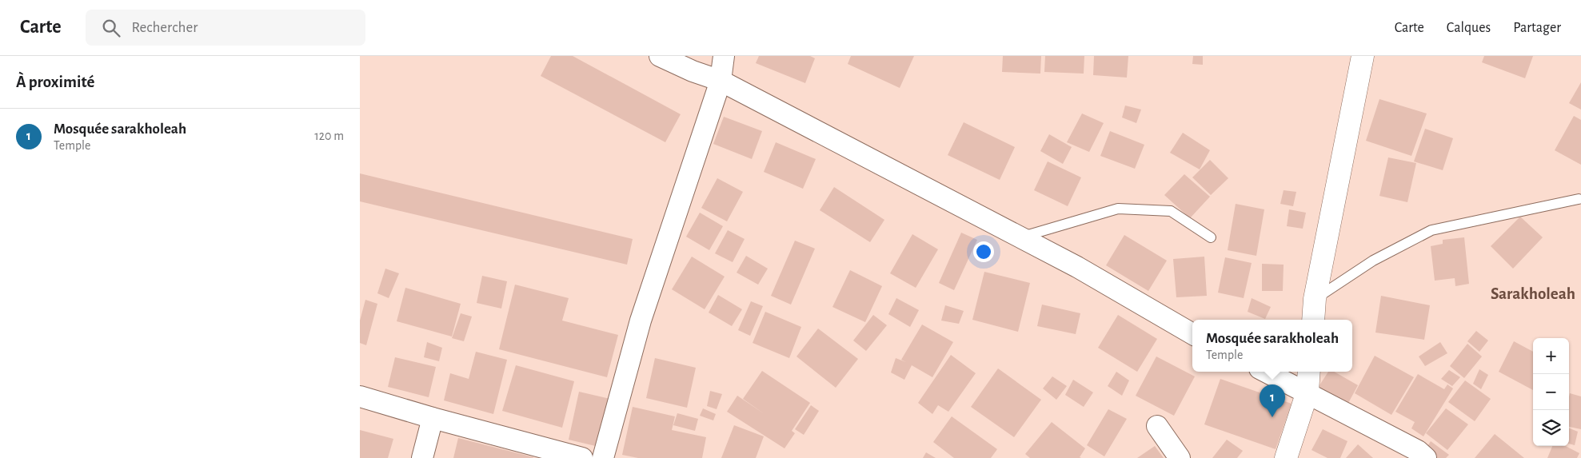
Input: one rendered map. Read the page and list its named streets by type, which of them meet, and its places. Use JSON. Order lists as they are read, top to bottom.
{
  "districts": ["Sarakholeah"],
  "page": {
    "header": "Carte",
    "search": "Rechercher",
    "nav": ["Carte", "Calques", "Partager"],
    "heading": "À proximité",
    "list": [
      {
        "mark": "1",
        "name": "Mosquée sarakholeah",
        "note": "Temple",
        "value": "120 m"
      }
    ],
    "popup": ["Mosquée sarakholeah", "Temple"],
    "map_buttons": ["+", "−"],
    "pins": "1"
  }
}
